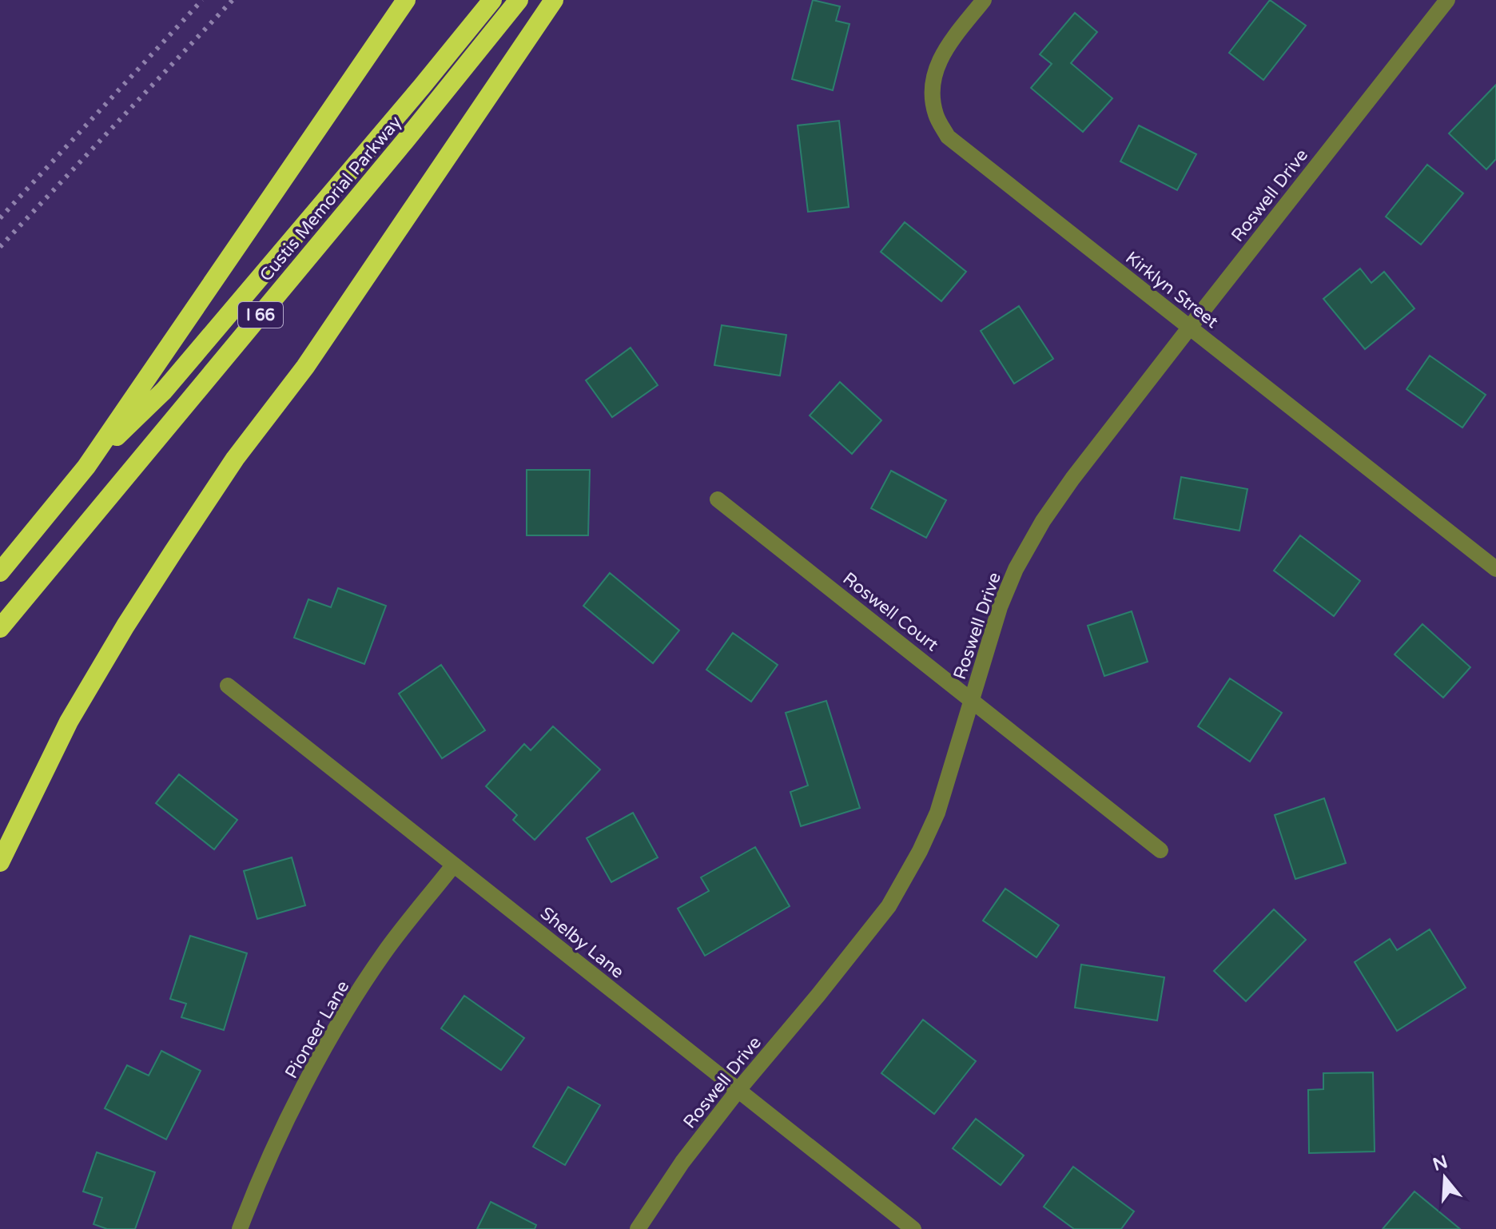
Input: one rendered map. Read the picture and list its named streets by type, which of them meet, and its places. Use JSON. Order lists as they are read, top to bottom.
{
  "streets": {
    "highway": ["Custis Memorial Parkway", "I 66"],
    "street": [
      "Roswell Drive",
      "Kirklyn Street",
      "Roswell Court",
      "Shelby Lane",
      "Pioneer Lane"
    ]
  },
  "crossings": [
    ["Roswell Drive", "Kirklyn Street"],
    ["Roswell Drive", "Roswell Court"],
    ["Roswell Drive", "Shelby Lane"],
    ["Shelby Lane", "Pioneer Lane"]
  ],
  "north": "top"
}
